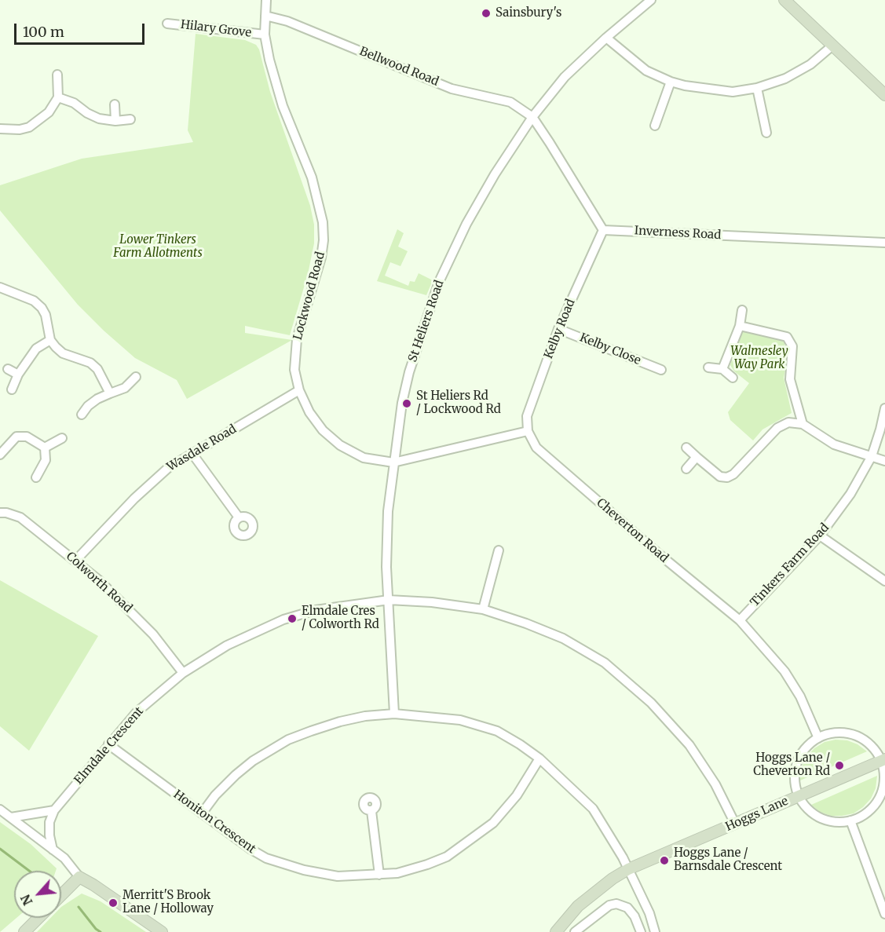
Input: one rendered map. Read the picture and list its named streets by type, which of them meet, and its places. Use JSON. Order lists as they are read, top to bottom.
{
  "streets": {
    "street": [
      "Hilary Grove",
      "Bellwood Road",
      "Inverness Road",
      "Lockwood Road",
      "St Heliers Road",
      "Kelby Road",
      "Kelby Close",
      "Wasdale Road",
      "Cheverton Road",
      "Tinkers Farm Road",
      "Colworth Road",
      "Elmdale Crescent",
      "Hoggs Lane",
      "Honiton Crescent"
    ]
  },
  "crossings": [
    ["Hilary Grove", "Lockwood Road"],
    ["Bellwood Road", "Lockwood Road"],
    ["Bellwood Road", "St Heliers Road"],
    ["Inverness Road", "Kelby Road"],
    ["Lockwood Road", "St Heliers Road"],
    ["Lockwood Road", "Wasdale Road"],
    ["St Heliers Road", "Elmdale Crescent"],
    ["Kelby Road", "Kelby Close"],
    ["Kelby Road", "Cheverton Road"],
    ["Wasdale Road", "Colworth Road"],
    ["Cheverton Road", "Tinkers Farm Road"],
    ["Colworth Road", "Elmdale Crescent"],
    ["Elmdale Crescent", "Hoggs Lane"],
    ["Elmdale Crescent", "Honiton Crescent"]
  ],
  "parks": ["Lower Tinkers Farm Allotments", "Walmesley Way Park"],
  "places": [
    "Sainsbury's",
    "St Heliers Rd / Lockwood Rd",
    "Elmdale Cres / Colworth Rd",
    "Hoggs Lane / Cheverton Rd",
    "Hoggs Lane / Barnsdale Crescent",
    "Merritt'S Brook Lane / Holloway"
  ],
  "scale_bar": "100 m",
  "north": "bottom left"
}
